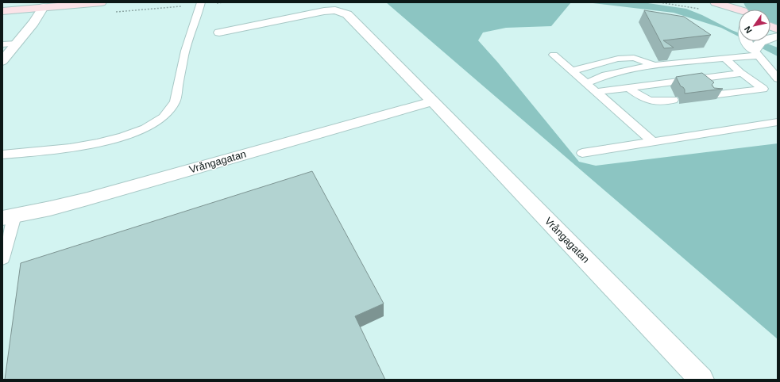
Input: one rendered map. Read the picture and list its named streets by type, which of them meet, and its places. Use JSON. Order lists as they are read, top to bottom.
{
  "streets": {
    "street": ["Vrångagatan"]
  },
  "north": "bottom left"
}
